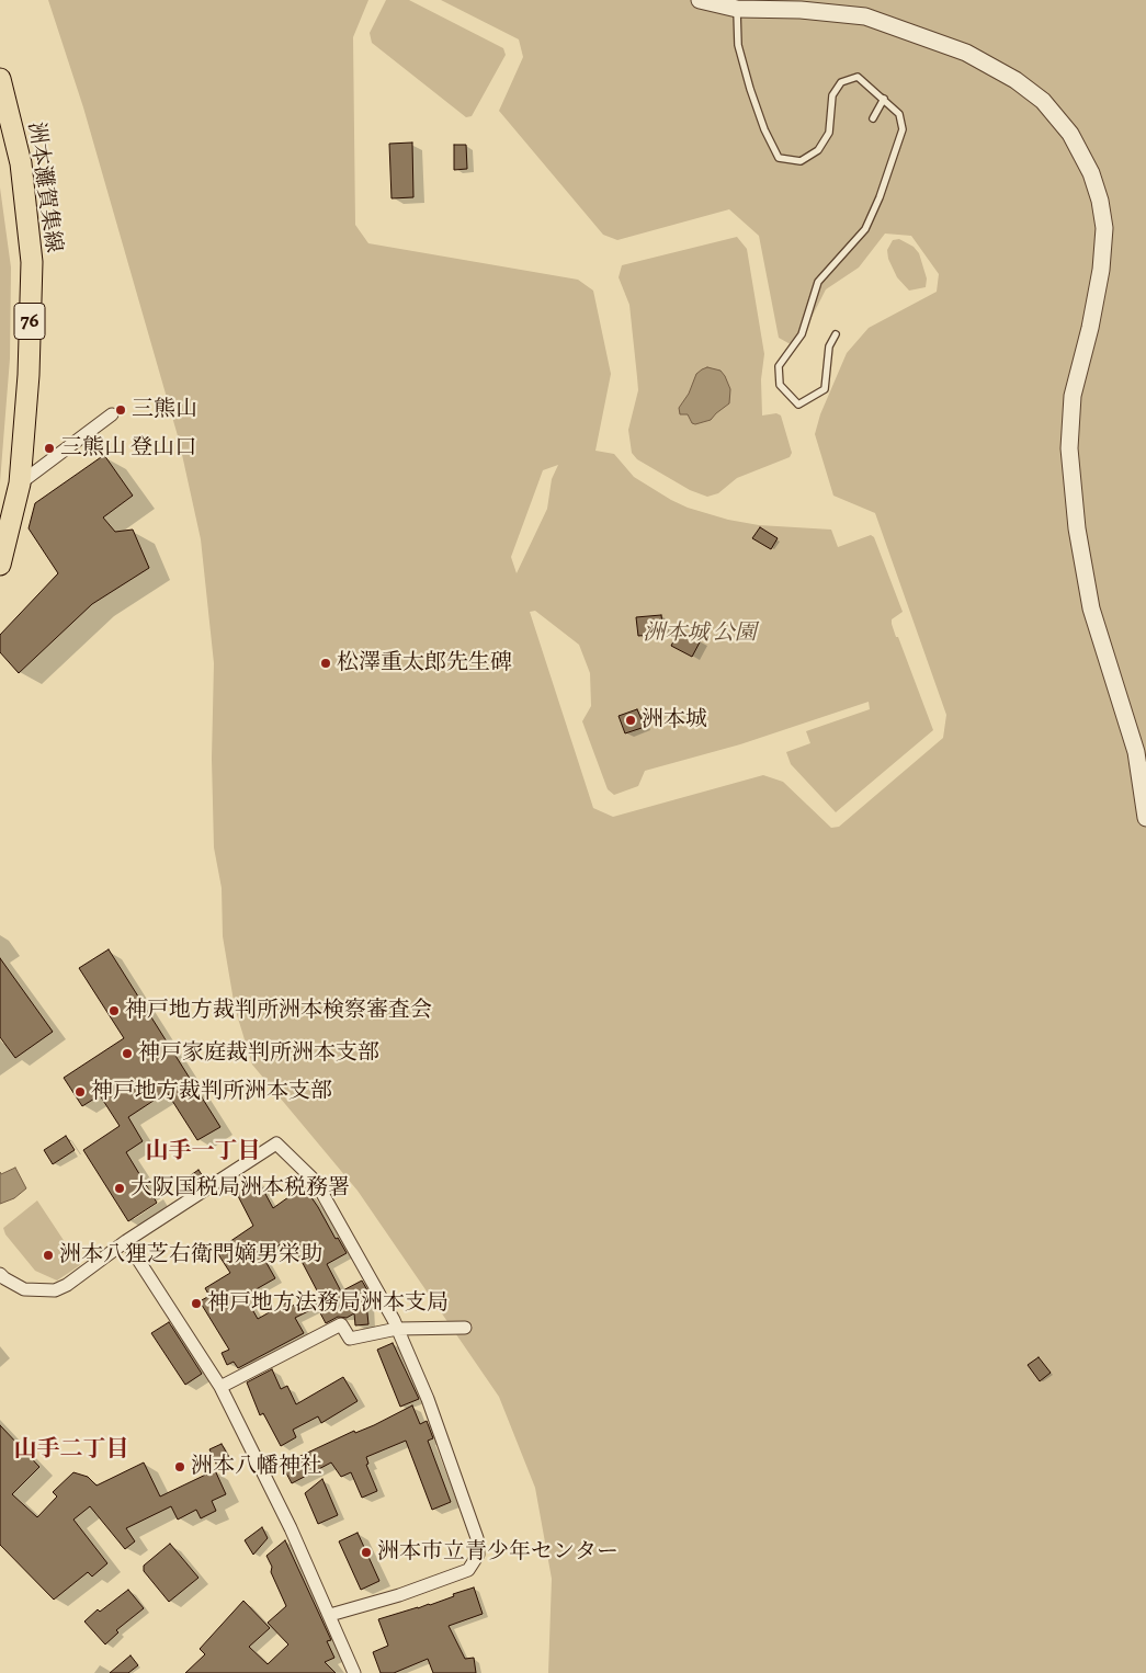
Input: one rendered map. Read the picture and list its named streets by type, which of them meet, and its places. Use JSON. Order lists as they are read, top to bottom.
{
  "streets": {
    "main road": ["洲本灘賀集線", "76"]
  },
  "districts": ["山手一丁目", "山手二丁目"],
  "parks": ["洲本城 公園"],
  "places": [
    "三熊山",
    "三熊山 登山口",
    "松澤重太郎先生碑",
    "洲本城",
    "神戸地方裁判所洲本検察審査会",
    "神戸家庭裁判所洲本支部",
    "神戸地方裁判所洲本支部",
    "大阪国税局洲本税務署",
    "洲本八狸芝右衛門嫡男栄助",
    "神戸地方法務局洲本支局",
    "洲本八幡神社",
    "洲本市立青少年センター"
  ]
}
